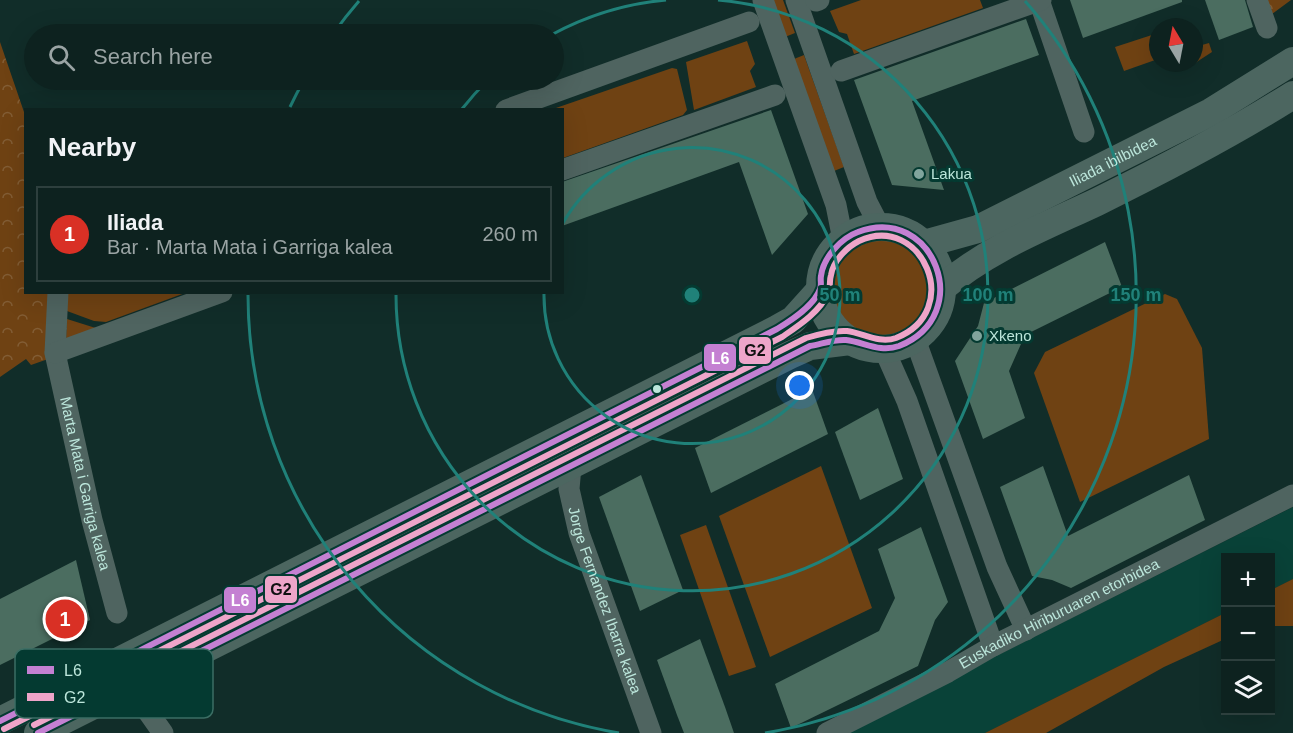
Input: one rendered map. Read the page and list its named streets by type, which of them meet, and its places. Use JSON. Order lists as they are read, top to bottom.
{
  "streets": {
    "street": [
      "Iliada ibilbidea",
      "Marta Mata i Garriga kalea",
      "Jorge Fernandez Ibarra kalea",
      "Euskadiko Hiriburuaren etorbidea"
    ]
  },
  "places": ["Lakua", "Xkeno"],
  "lines": ["transit line L6", "transit line G2"],
  "legend": ["L6", "G2"],
  "north": "top",
  "page": {
    "search": "Search here",
    "heading": "Nearby",
    "list": [
      {
        "mark": "1",
        "name": "Iliada",
        "note": "Bar · Marta Mata i Garriga kalea",
        "value": "260 m"
      }
    ],
    "map_buttons": ["+", "−"],
    "pins": "1"
  },
  "rings": ["50 m", "100 m", "150 m"]
}
